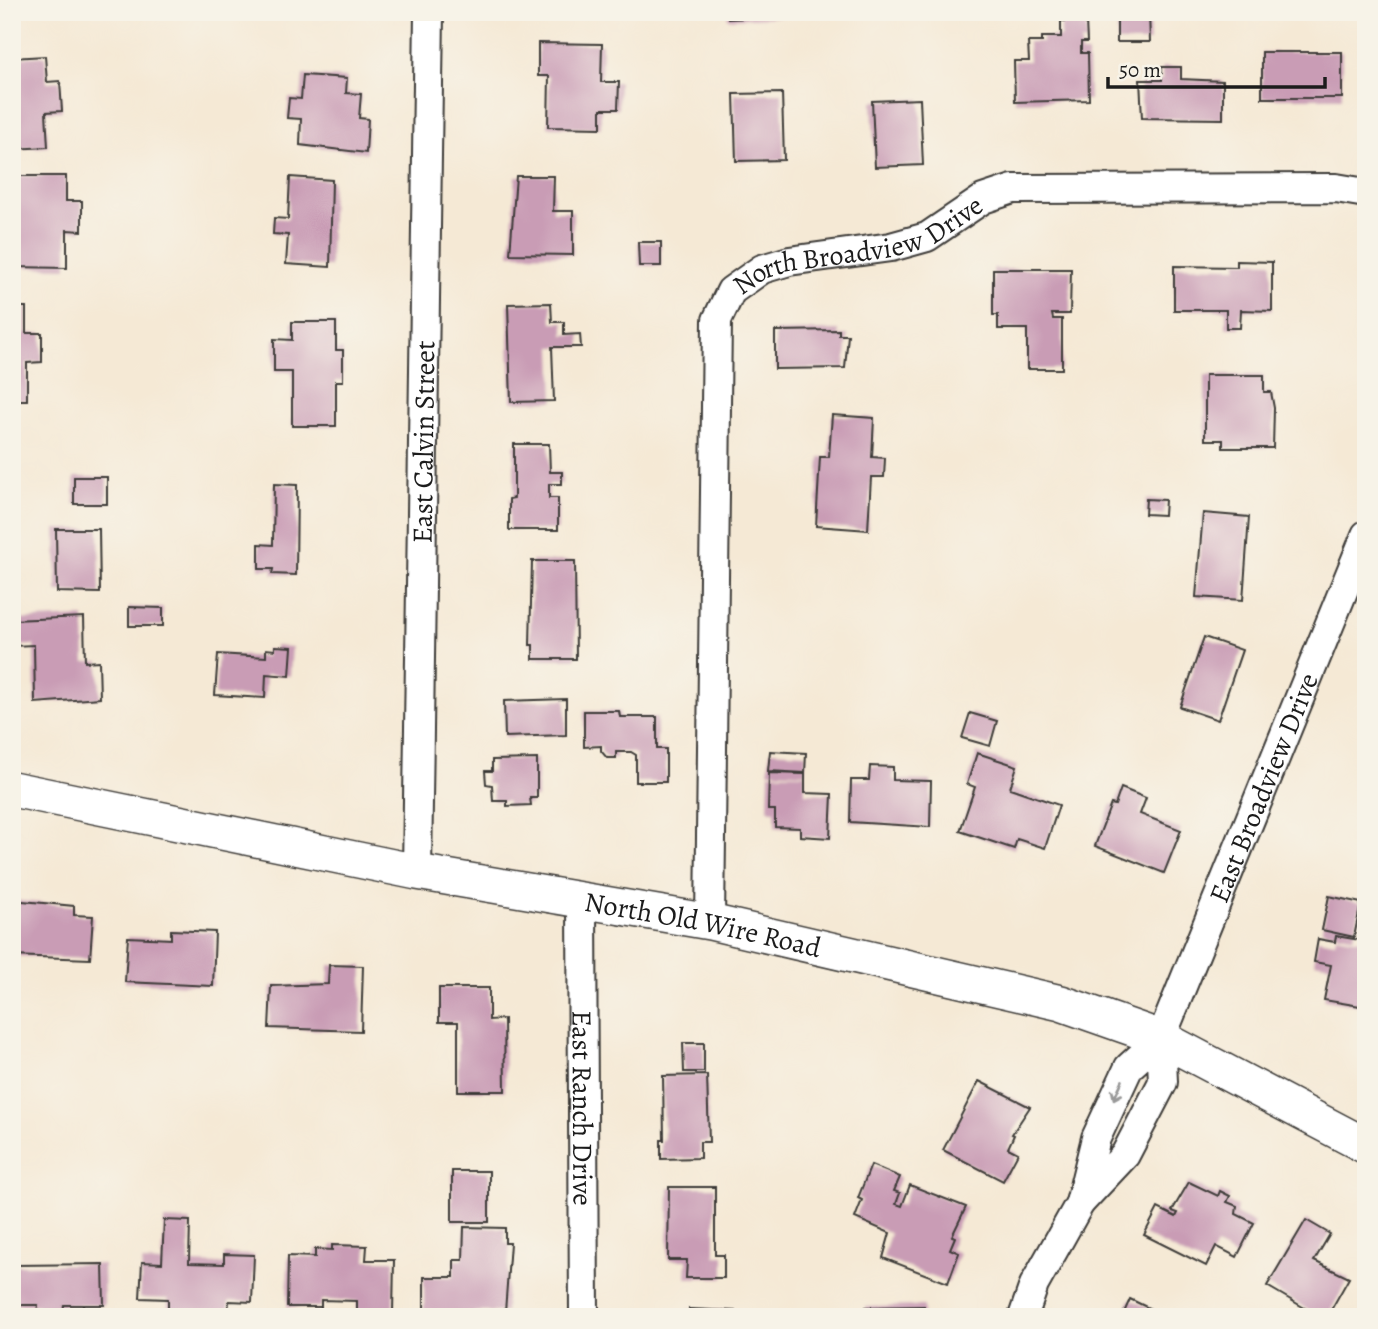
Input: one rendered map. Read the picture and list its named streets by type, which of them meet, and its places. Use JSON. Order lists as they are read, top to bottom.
{
  "streets": {
    "street": [
      "North Broadview Drive",
      "East Calvin Street",
      "East Broadview Drive",
      "North Old Wire Road",
      "East Ranch Drive"
    ]
  },
  "crossings": [
    ["North Broadview Drive", "North Old Wire Road"],
    ["East Calvin Street", "North Old Wire Road"],
    ["East Broadview Drive", "North Old Wire Road"],
    ["North Old Wire Road", "East Ranch Drive"]
  ],
  "scale_bar": "50 m"
}
